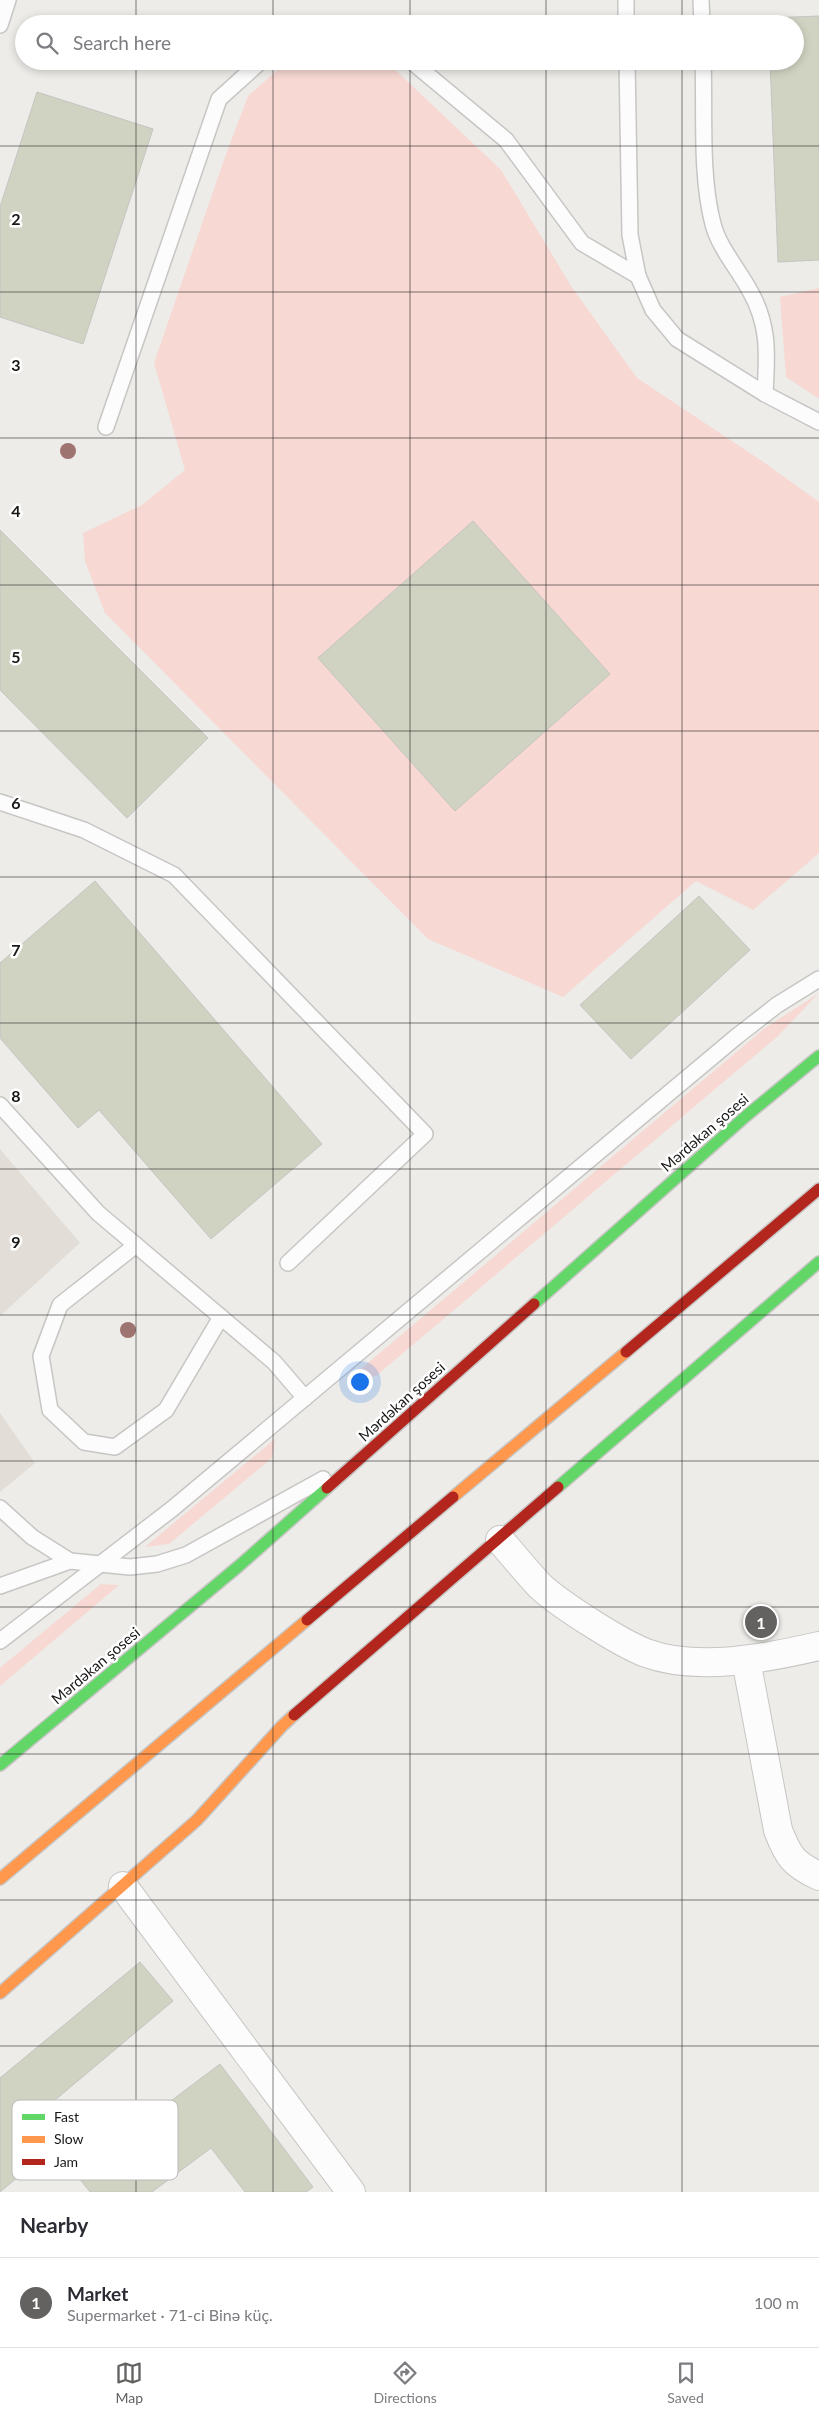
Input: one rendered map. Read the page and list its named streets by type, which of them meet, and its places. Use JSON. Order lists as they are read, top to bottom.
{
  "streets": {
    "main road": ["Mərdəkan şosesi"]
  },
  "legend": ["Fast", "Slow", "Jam"],
  "page": {
    "search": "Search here",
    "pins": "1",
    "heading": "Nearby",
    "list": [
      {
        "mark": "1",
        "name": "Market",
        "note": "Supermarket · 71-ci Binə küç.",
        "value": "100 m"
      }
    ],
    "nav": ["Map", "Directions", "Saved"]
  },
  "grid": {
    "rows": [
      "2",
      "3",
      "4",
      "5",
      "6",
      "7",
      "8",
      "9"
    ]
  }
}
